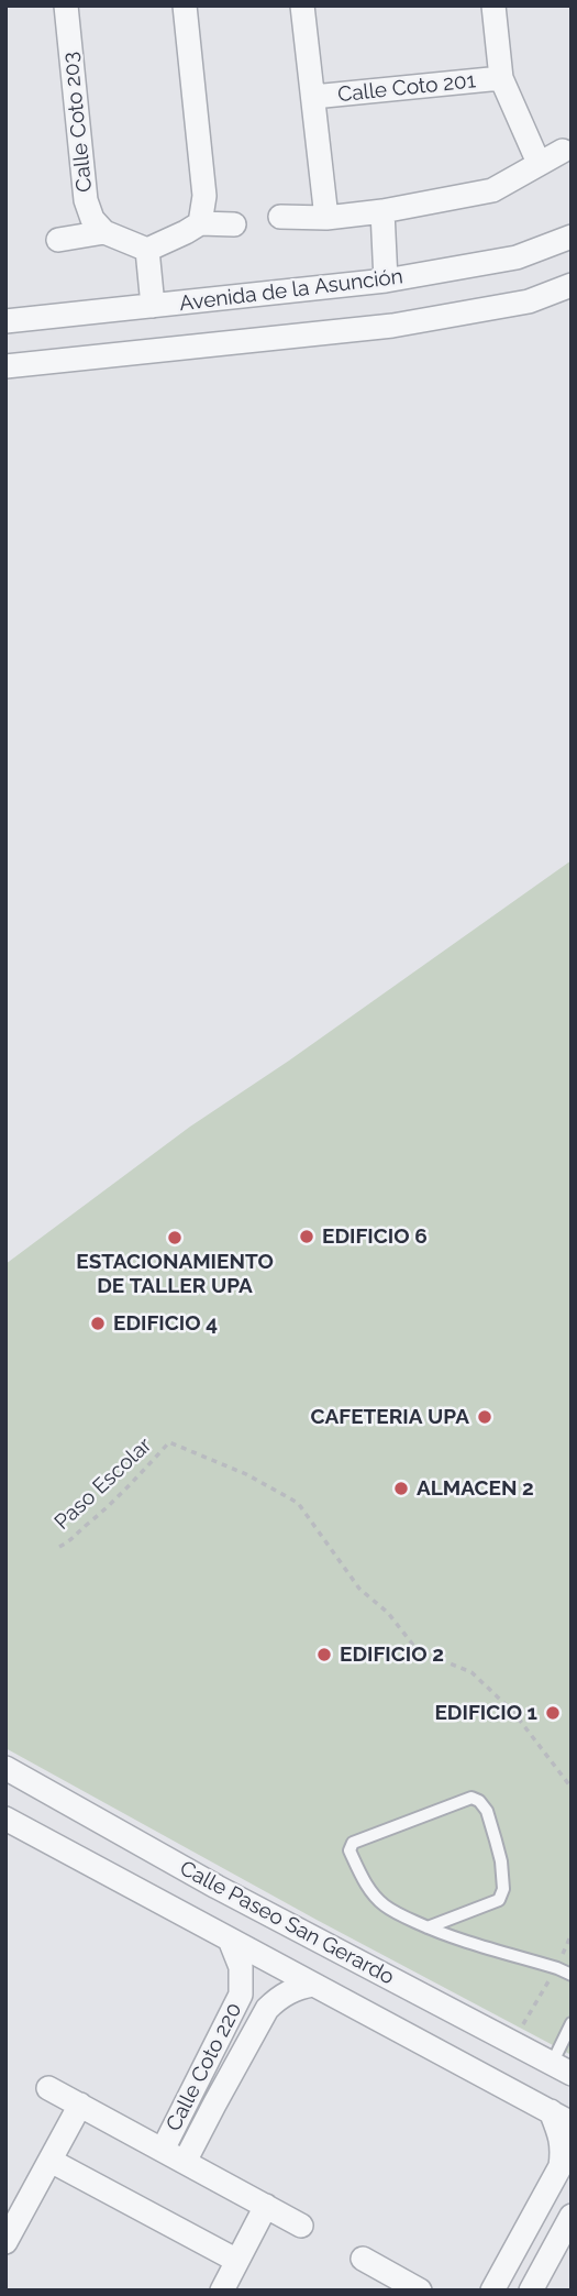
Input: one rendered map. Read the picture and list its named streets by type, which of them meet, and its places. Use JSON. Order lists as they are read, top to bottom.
{
  "streets": {
    "street": [
      "Calle Coto 201",
      "Calle Coto 203",
      "Avenida de la Asunción",
      "Calle Paseo San Gerardo",
      "Calle Coto 220"
    ],
    "path": ["Paso Escolar"]
  },
  "crossings": [
    ["Calle Paseo San Gerardo", "Calle Coto 220"]
  ],
  "places": [
    "EDIFICIO 6",
    "ESTACIONAMIENTO DE TALLER UPA",
    "EDIFICIO 4",
    "CAFETERIA UPA",
    "ALMACEN 2",
    "EDIFICIO 2",
    "EDIFICIO 1"
  ]
}
